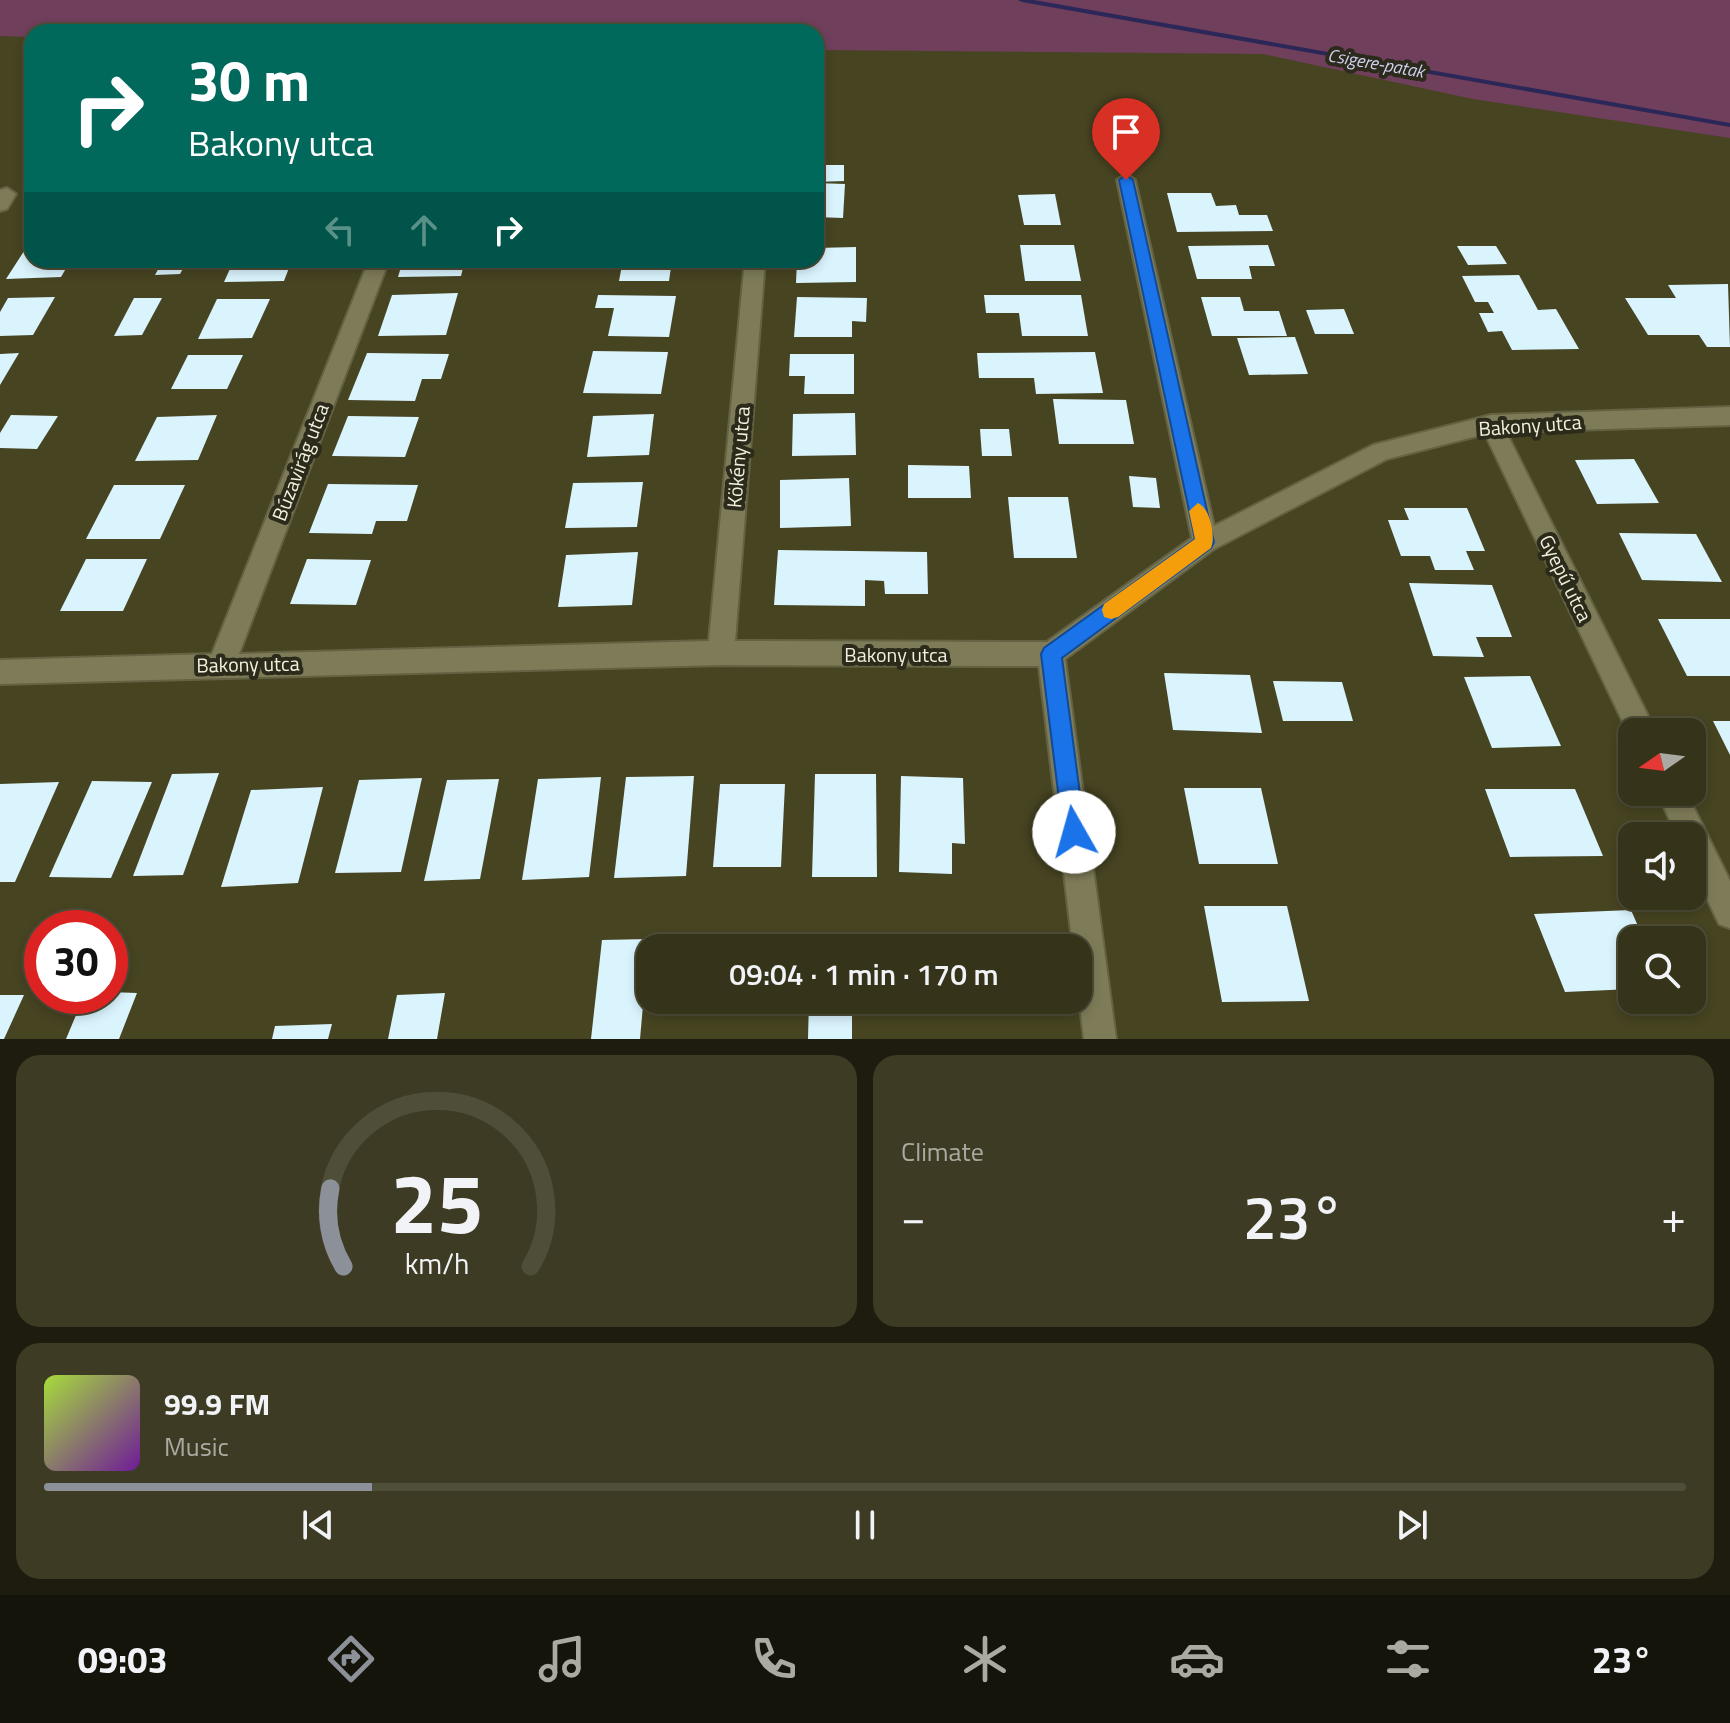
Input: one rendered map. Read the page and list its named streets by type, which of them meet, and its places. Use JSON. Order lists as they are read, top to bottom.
{
  "streets": {
    "street": [
      "Bakony utca",
      "Kökény utca",
      "Búzavirág utca",
      "Gyepű utca"
    ]
  },
  "crossings": [
    ["Bakony utca", "Kökény utca"],
    ["Bakony utca", "Búzavirág utca"],
    ["Bakony utca", "Gyepű utca"]
  ],
  "water": ["Csigere-patak"],
  "north": "left",
  "page": {
    "turn": ["30 m", "Bakony utca"],
    "limit": "30",
    "trip": "09:04 · 1 min · 170 m",
    "tile": "Climate",
    "heat": ["−", "23°", "+"],
    "song": ["99.9 FM", "Music"],
    "tabs": ["09:03", "23°"],
    "gauge": ["25", "km/h"]
  }
}
